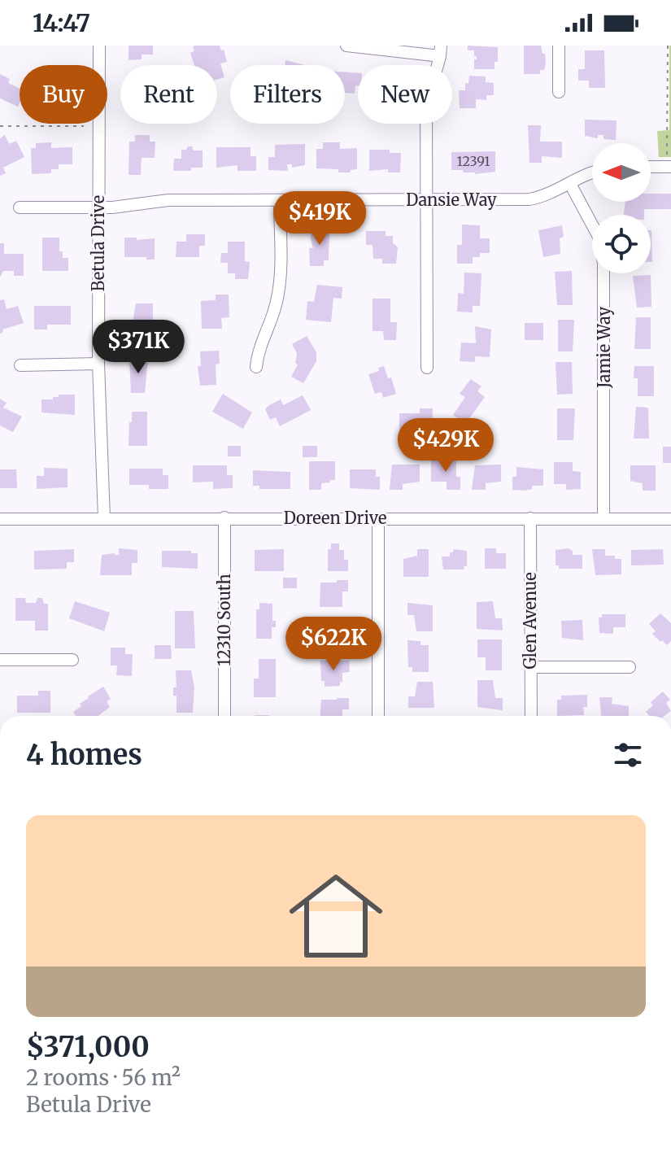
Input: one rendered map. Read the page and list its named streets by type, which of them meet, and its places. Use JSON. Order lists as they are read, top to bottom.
{
  "streets": {
    "street": [
      "Dansie Way",
      "Betula Drive",
      "Jamie Way",
      "Doreen Drive",
      "12310 South",
      "Glen Avenue"
    ]
  },
  "crossings": [
    ["Dansie Way", "Betula Drive"],
    ["Dansie Way", "Jamie Way"],
    ["Betula Drive", "Doreen Drive"],
    ["Jamie Way", "Doreen Drive"],
    ["Doreen Drive", "12310 South"],
    ["Doreen Drive", "Glen Avenue"]
  ],
  "house_numbers": ["12391"],
  "north": "left",
  "page": {
    "status": "14:47",
    "chip": [
      "Buy",
      "Rent",
      "Filters",
      "New"
    ],
    "price": [
      "$419K",
      "$371K",
      "$429K",
      "$622K"
    ],
    "heading": "4 homes",
    "list": [
      {
        "name": "$371,000",
        "note": "2 rooms · 56 m² · Betula Drive"
      }
    ]
  }
}
